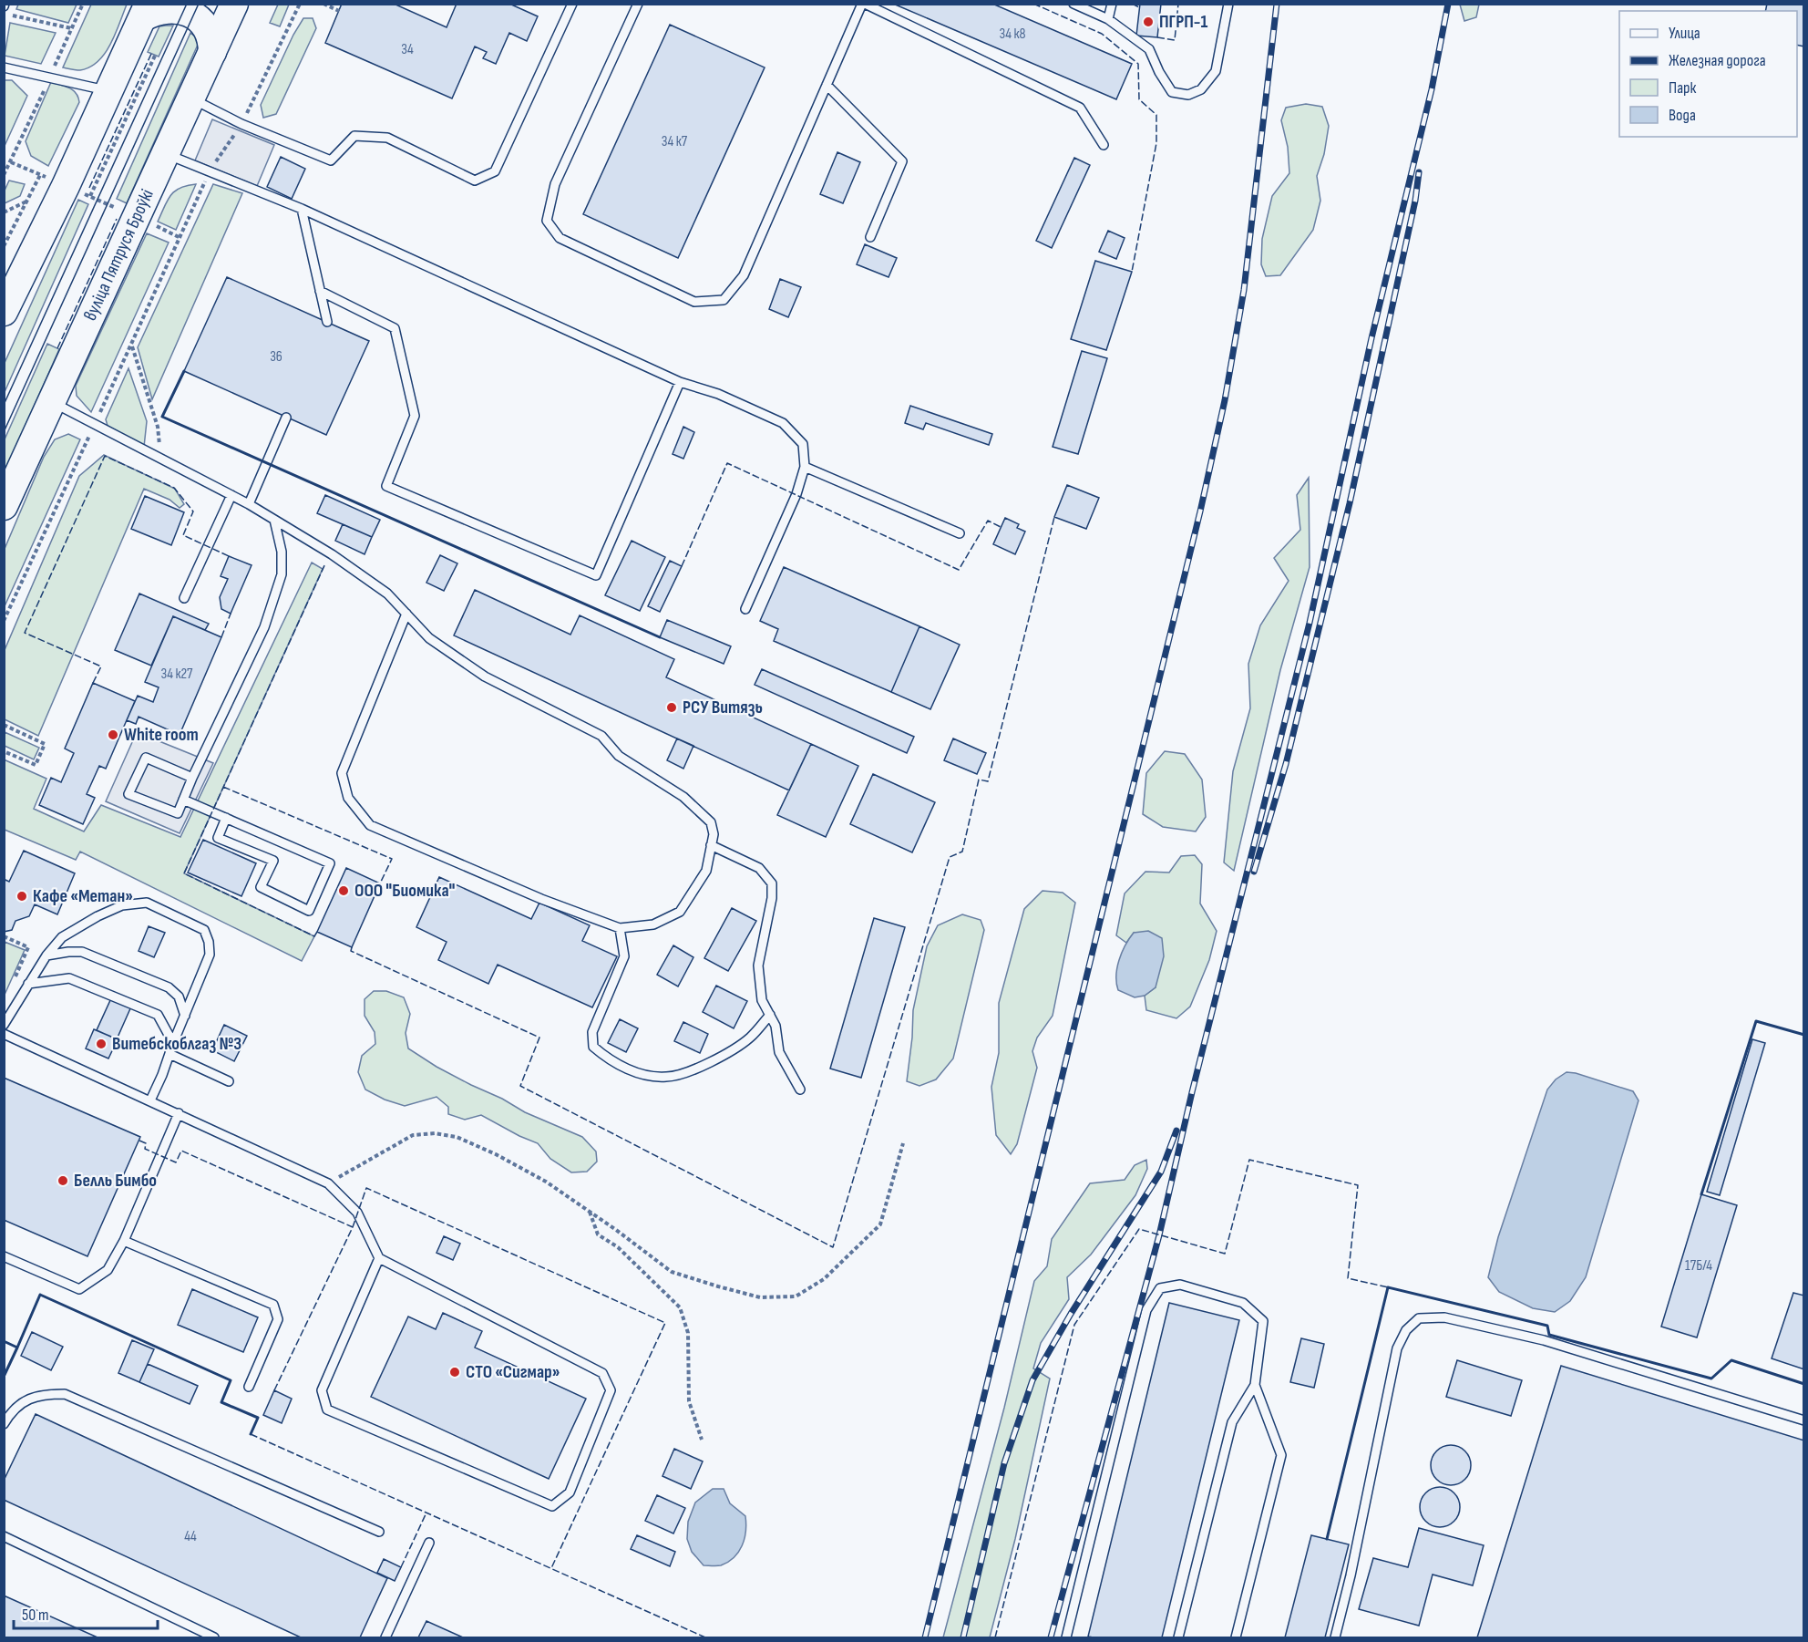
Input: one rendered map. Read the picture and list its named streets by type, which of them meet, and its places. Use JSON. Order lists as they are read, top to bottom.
{
  "streets": {
    "main road": ["вуліца Пятруся Броўкі"]
  },
  "places": [
    "ПГРП-1",
    "РСУ Витязь",
    "White room",
    "ООО \"Биомика\"",
    "Кафе «Метан»",
    "Витебскоблгаз №3",
    "Белль Бимбо",
    "СТО «Сигмар»"
  ],
  "house_numbers": [
    "34 к8",
    "34",
    "34 к7",
    "36",
    "34 к27",
    "17Б/4",
    "44"
  ],
  "legend": [
    "Улица",
    "Железная дорога",
    "Парк",
    "Вода"
  ],
  "scale_bar": "50 m"
}
